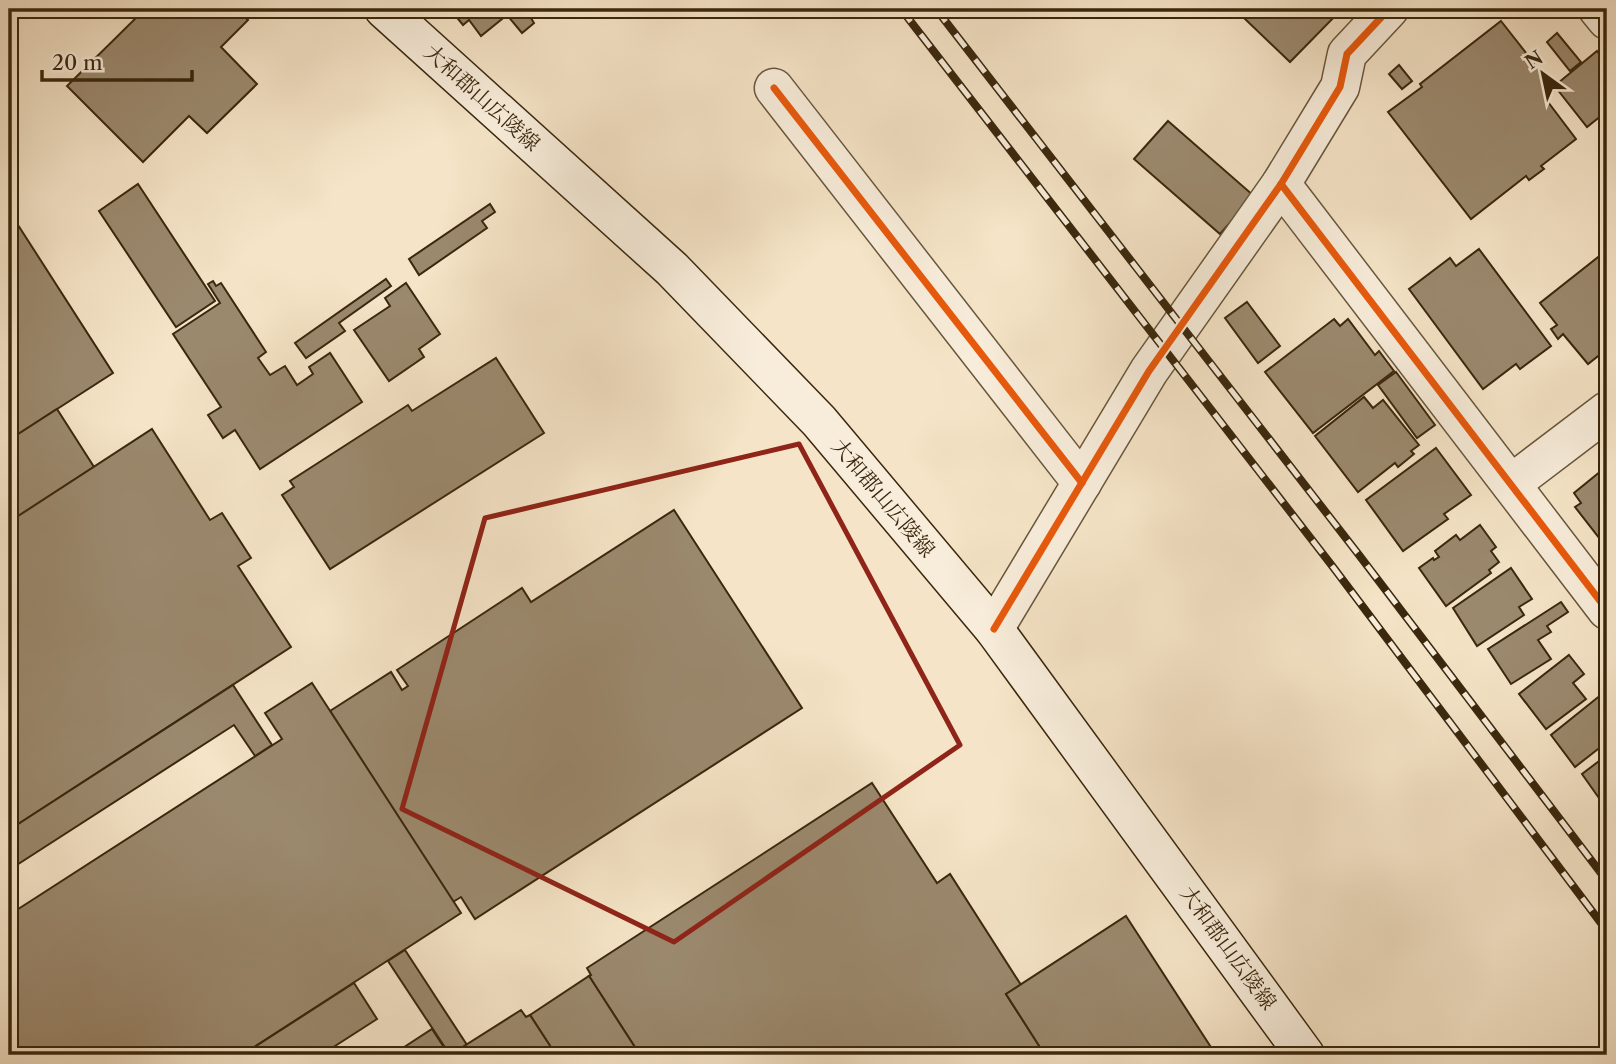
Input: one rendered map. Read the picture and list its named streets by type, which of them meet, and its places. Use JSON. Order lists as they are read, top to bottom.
{
  "streets": {
    "street": ["大和郡山広陵線"]
  },
  "scale_bar": "20 m",
  "north": "top left"
}
